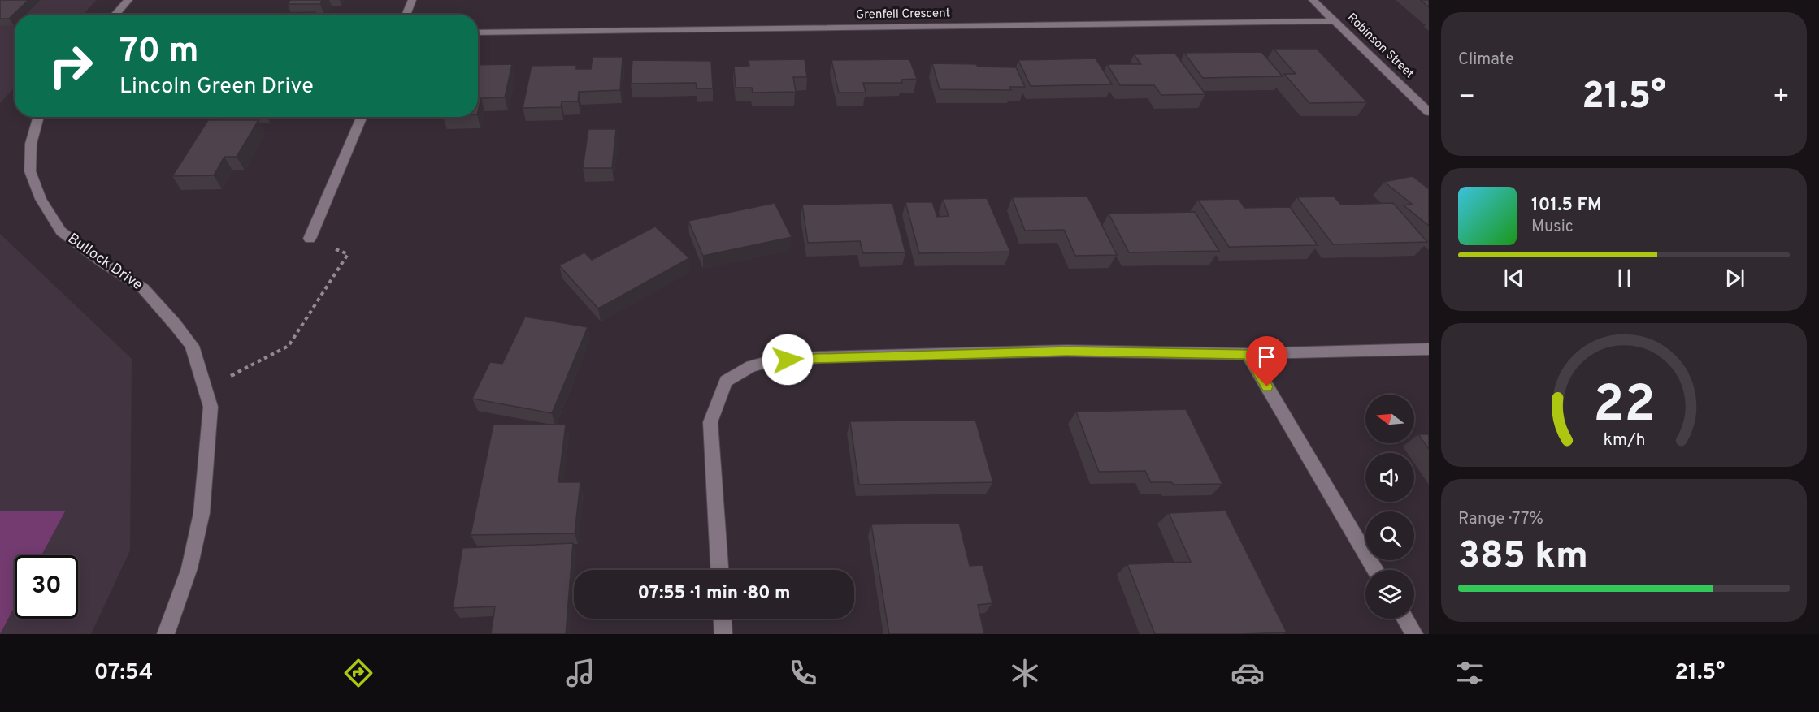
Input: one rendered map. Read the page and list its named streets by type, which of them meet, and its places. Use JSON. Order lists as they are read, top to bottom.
{
  "streets": {
    "street": ["Grenfell Crescent", "Robinson Street", "Bullock Drive"]
  },
  "crossings": [
    ["Grenfell Crescent", "Robinson Street"]
  ],
  "north": "left",
  "page": {
    "tile": [
      "Climate",
      ["Range · 77%", "385 km"]
    ],
    "turn": ["70 m", "Lincoln Green Drive"],
    "heat": ["−", "21.5°", "+"],
    "song": ["101.5 FM", "Music"],
    "limit": "30",
    "trip": "07:55 · 1 min · 80 m",
    "tabs": ["07:54", "21.5°"],
    "gauge": ["22", "km/h"]
  }
}
